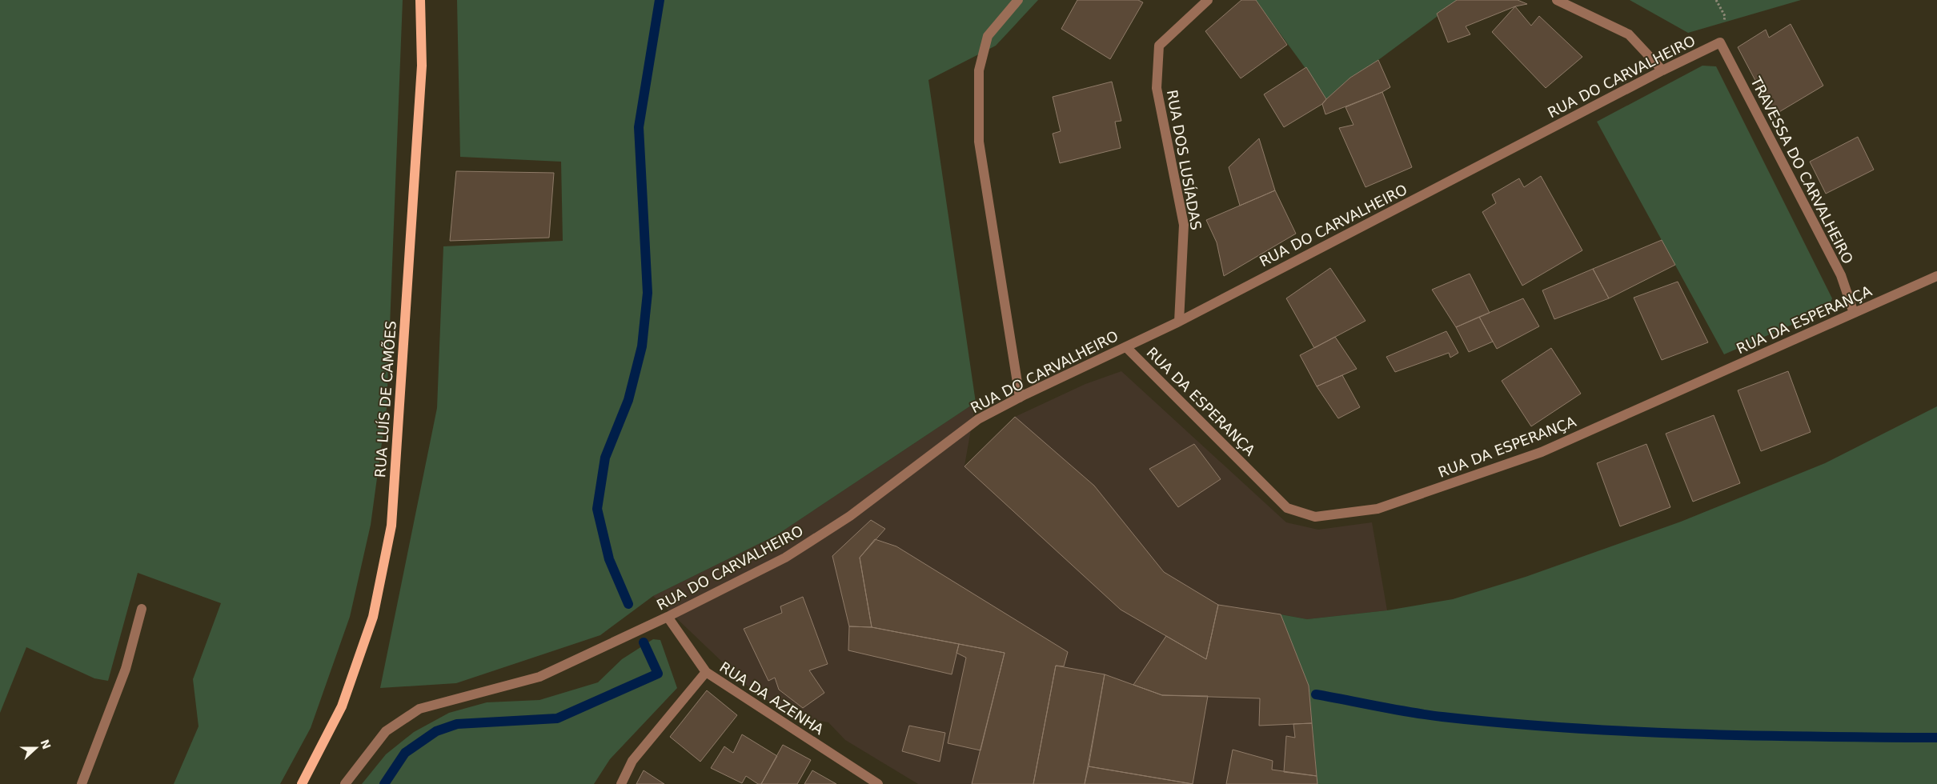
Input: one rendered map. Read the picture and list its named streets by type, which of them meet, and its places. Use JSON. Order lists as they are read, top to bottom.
{
  "streets": {
    "main road": ["RUA LUÍS DE CAMÕES"],
    "street": [
      "RUA DO CARVALHEIRO",
      "RUA DOS LUSÍADAS",
      "TRAVESSA DO CARVALHEIRO",
      "RUA DA ESPERANÇA",
      "RUA DA AZENHA"
    ]
  },
  "crossings": [
    ["RUA DO CARVALHEIRO", "RUA DOS LUSÍADAS"],
    ["RUA DO CARVALHEIRO", "TRAVESSA DO CARVALHEIRO"],
    ["RUA DO CARVALHEIRO", "RUA DA ESPERANÇA"],
    ["RUA DO CARVALHEIRO", "RUA DA AZENHA"],
    ["TRAVESSA DO CARVALHEIRO", "RUA DA ESPERANÇA"]
  ],
  "north": "right"
}
